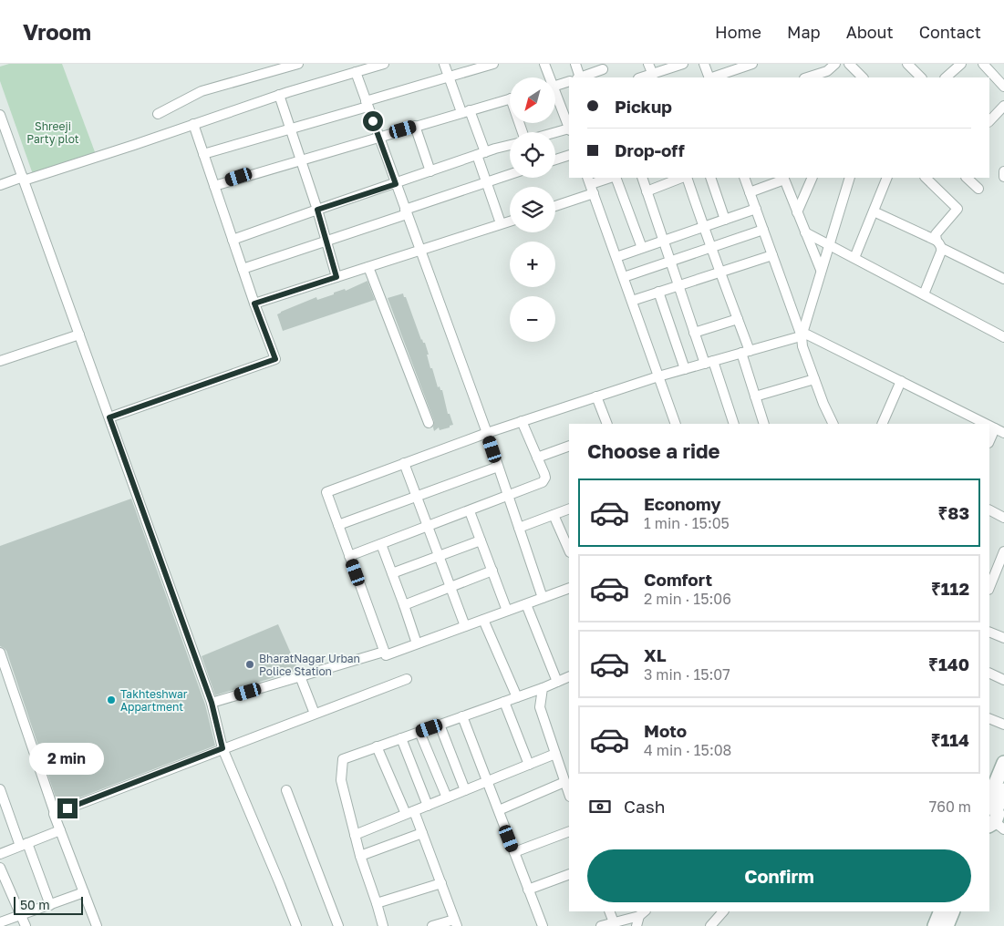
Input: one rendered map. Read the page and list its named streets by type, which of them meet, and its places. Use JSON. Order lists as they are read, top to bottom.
{
  "parks": ["Shreeji Party plot"],
  "places": ["BharatNagar Urban Police Station", "Takhteshwar Appartment"],
  "scale_bar": "50 m",
  "north": "bottom left",
  "page": {
    "header": "Vroom",
    "nav": [
      "Home",
      "Map",
      "About",
      "Contact"
    ],
    "map_buttons": ["+", "−"],
    "banner": ["Pickup", "Drop-off"],
    "heading": "Choose a ride",
    "list": [
      {
        "name": "Economy",
        "note": "1 min · 15:05",
        "value": "₹83"
      },
      {
        "name": "Comfort",
        "note": "2 min · 15:06",
        "value": "₹112"
      },
      {
        "name": "XL",
        "note": "3 min · 15:07",
        "value": "₹140"
      },
      {
        "name": "Moto",
        "note": "4 min · 15:08",
        "value": "₹114"
      }
    ],
    "bubble": "2 min",
    "pay": ["Cash", "760 m"],
    "buttons": "Confirm",
    "scale": "50 m"
  }
}
